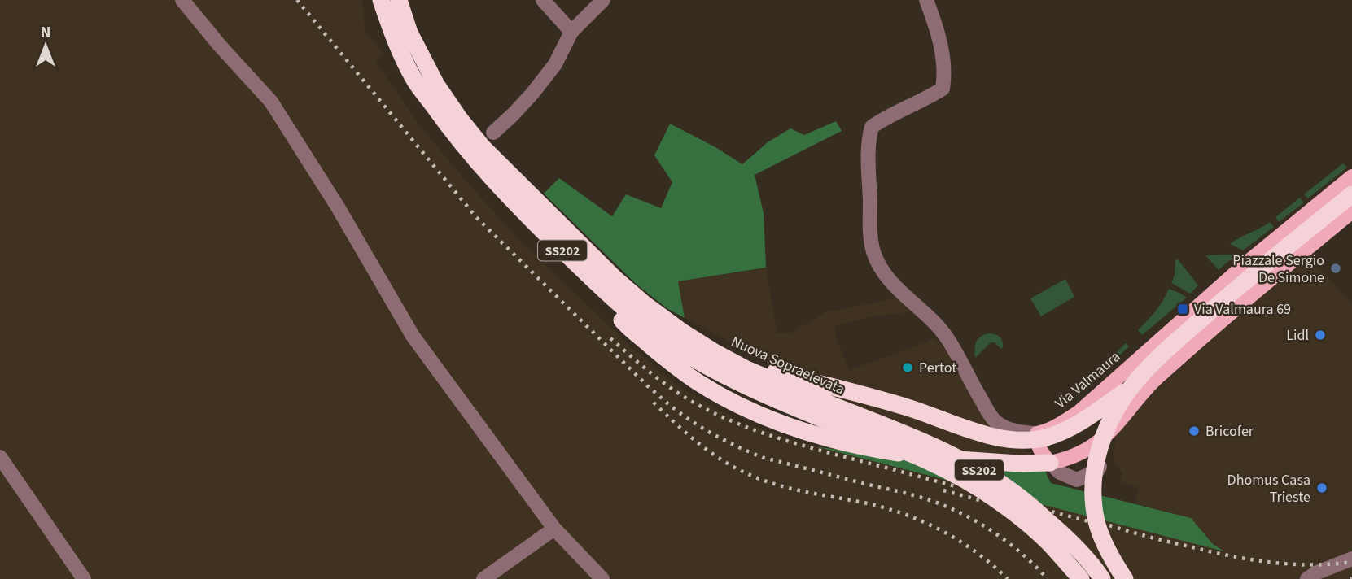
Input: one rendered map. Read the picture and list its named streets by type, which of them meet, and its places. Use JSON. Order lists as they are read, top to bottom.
{
  "streets": {
    "highway": ["SS202", "Nuova Sopraelevata"],
    "main road": ["Via Valmaura"]
  },
  "places": {
    "other": [
      "Piazzale Sergio De Simone",
      "Lidl",
      "Pertot",
      "Bricofer",
      "Dhomus Casa Trieste"
    ],
    "transit": ["Via Valmaura 69"]
  },
  "north": "top"
}
